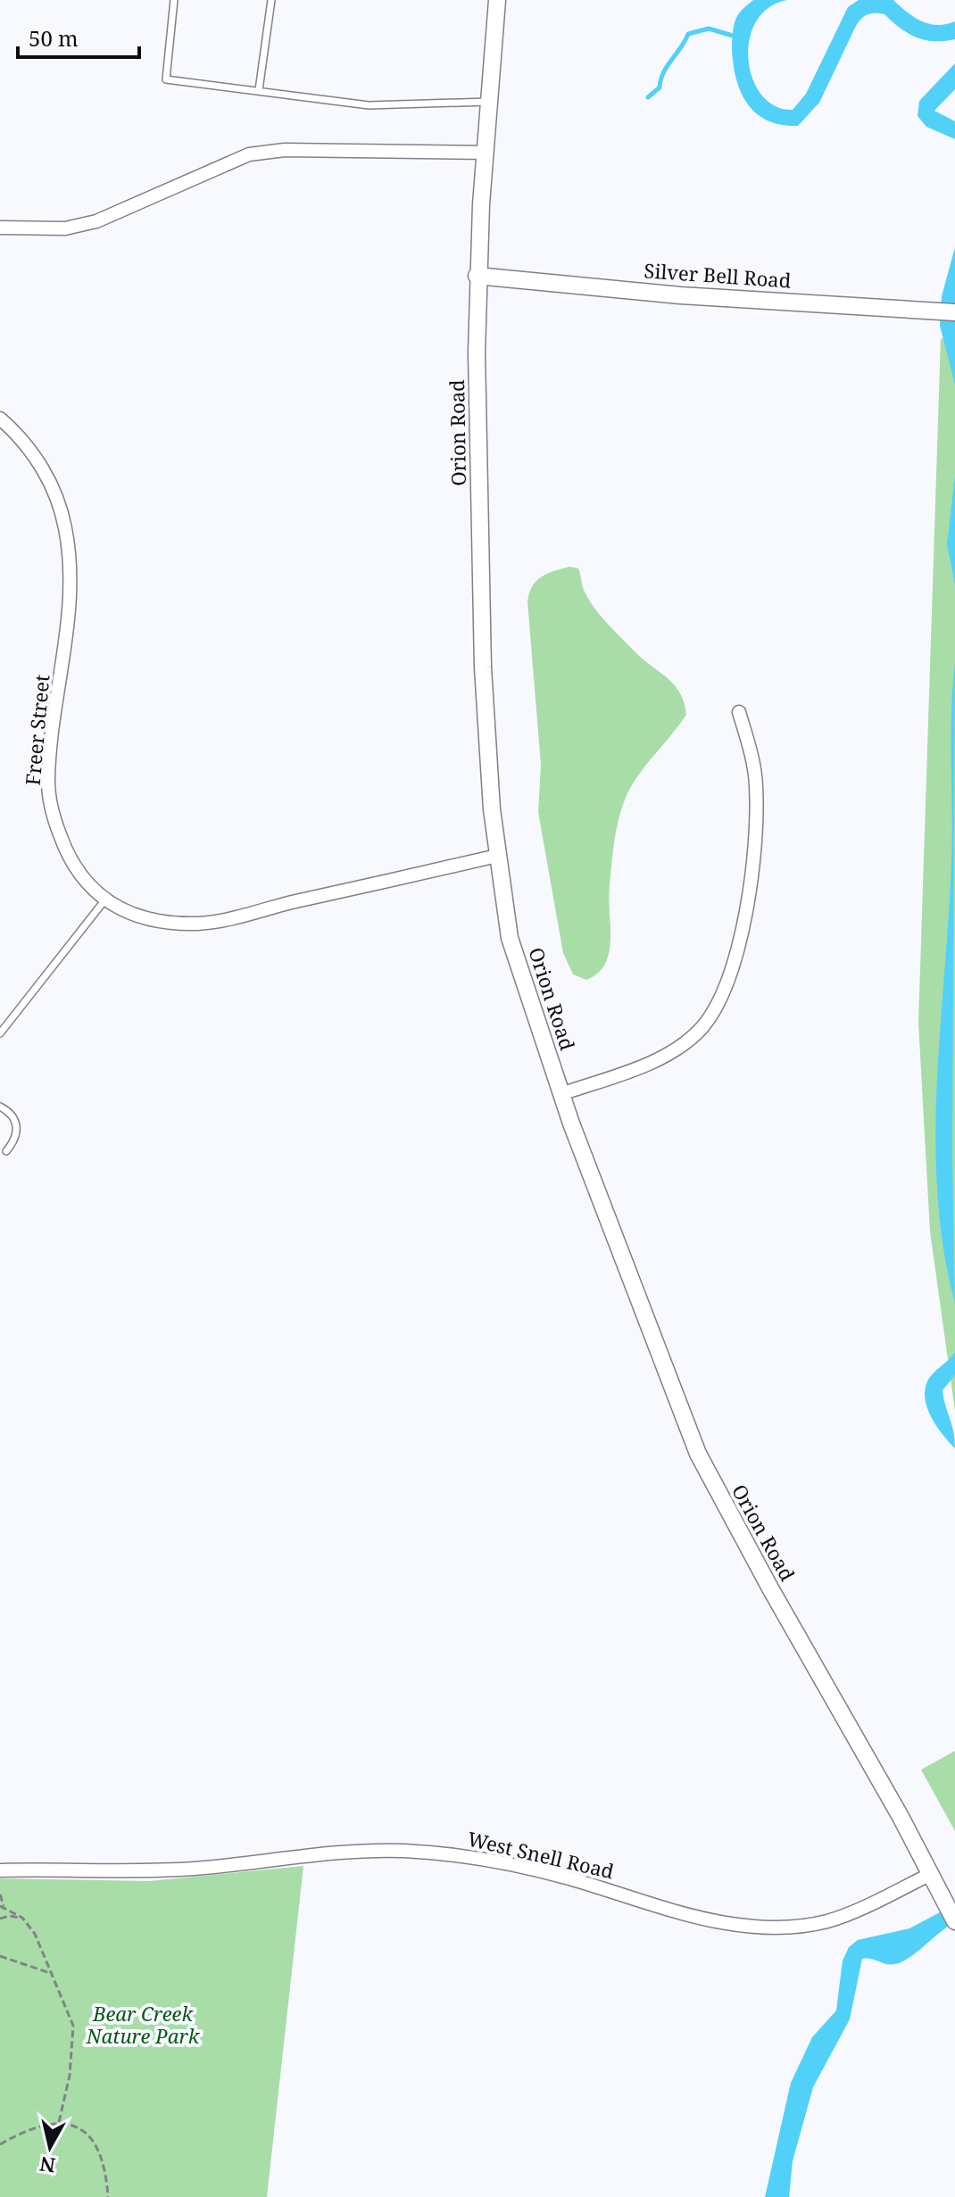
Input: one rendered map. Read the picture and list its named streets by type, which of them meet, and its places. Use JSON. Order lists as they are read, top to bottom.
{
  "streets": {
    "street": [
      "Silver Bell Road",
      "Orion Road",
      "Freer Street",
      "West Snell Road"
    ]
  },
  "crossings": [
    ["Silver Bell Road", "Orion Road"],
    ["Orion Road", "Freer Street"],
    ["Orion Road", "West Snell Road"]
  ],
  "parks": ["Bear Creek Nature Park"],
  "scale_bar": "50 m",
  "north": "bottom"
}
